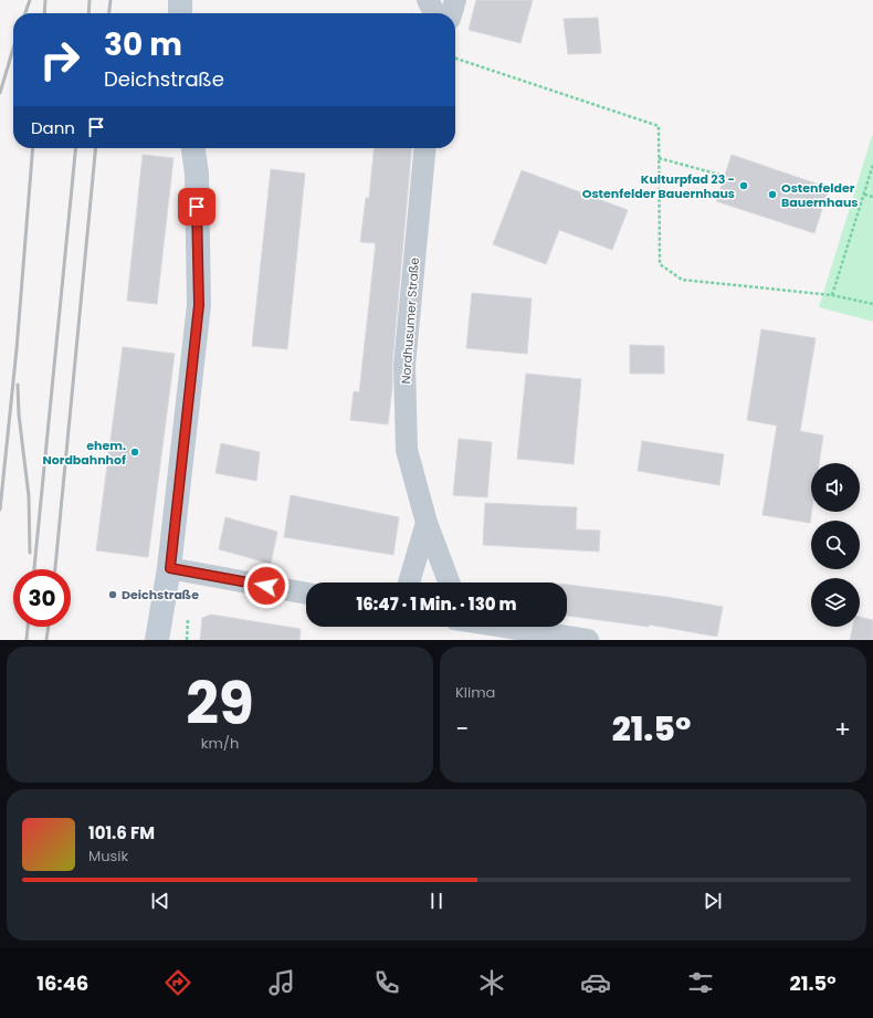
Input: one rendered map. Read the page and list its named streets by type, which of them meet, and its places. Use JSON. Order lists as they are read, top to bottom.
{
  "streets": {
    "street": ["Nordhusumer Straße"]
  },
  "places": [
    "Kulturpfad 23 - Ostenfelder Bauernhaus",
    "Ostenfelder Bauernhaus",
    "ehem. Nordbahnhof",
    "Deichstraße"
  ],
  "page": {
    "turn": ["30 m", "Deichstraße"],
    "then": "Dann",
    "limit": "30",
    "trip": "16:47 · 1 Min. · 130 m",
    "tile": [
      ["29", "km/h"],
      "Klima"
    ],
    "heat": ["−", "21.5°", "+"],
    "song": ["101.6 FM", "Musik"],
    "tabs": ["16:46", "21.5°"]
  }
}
